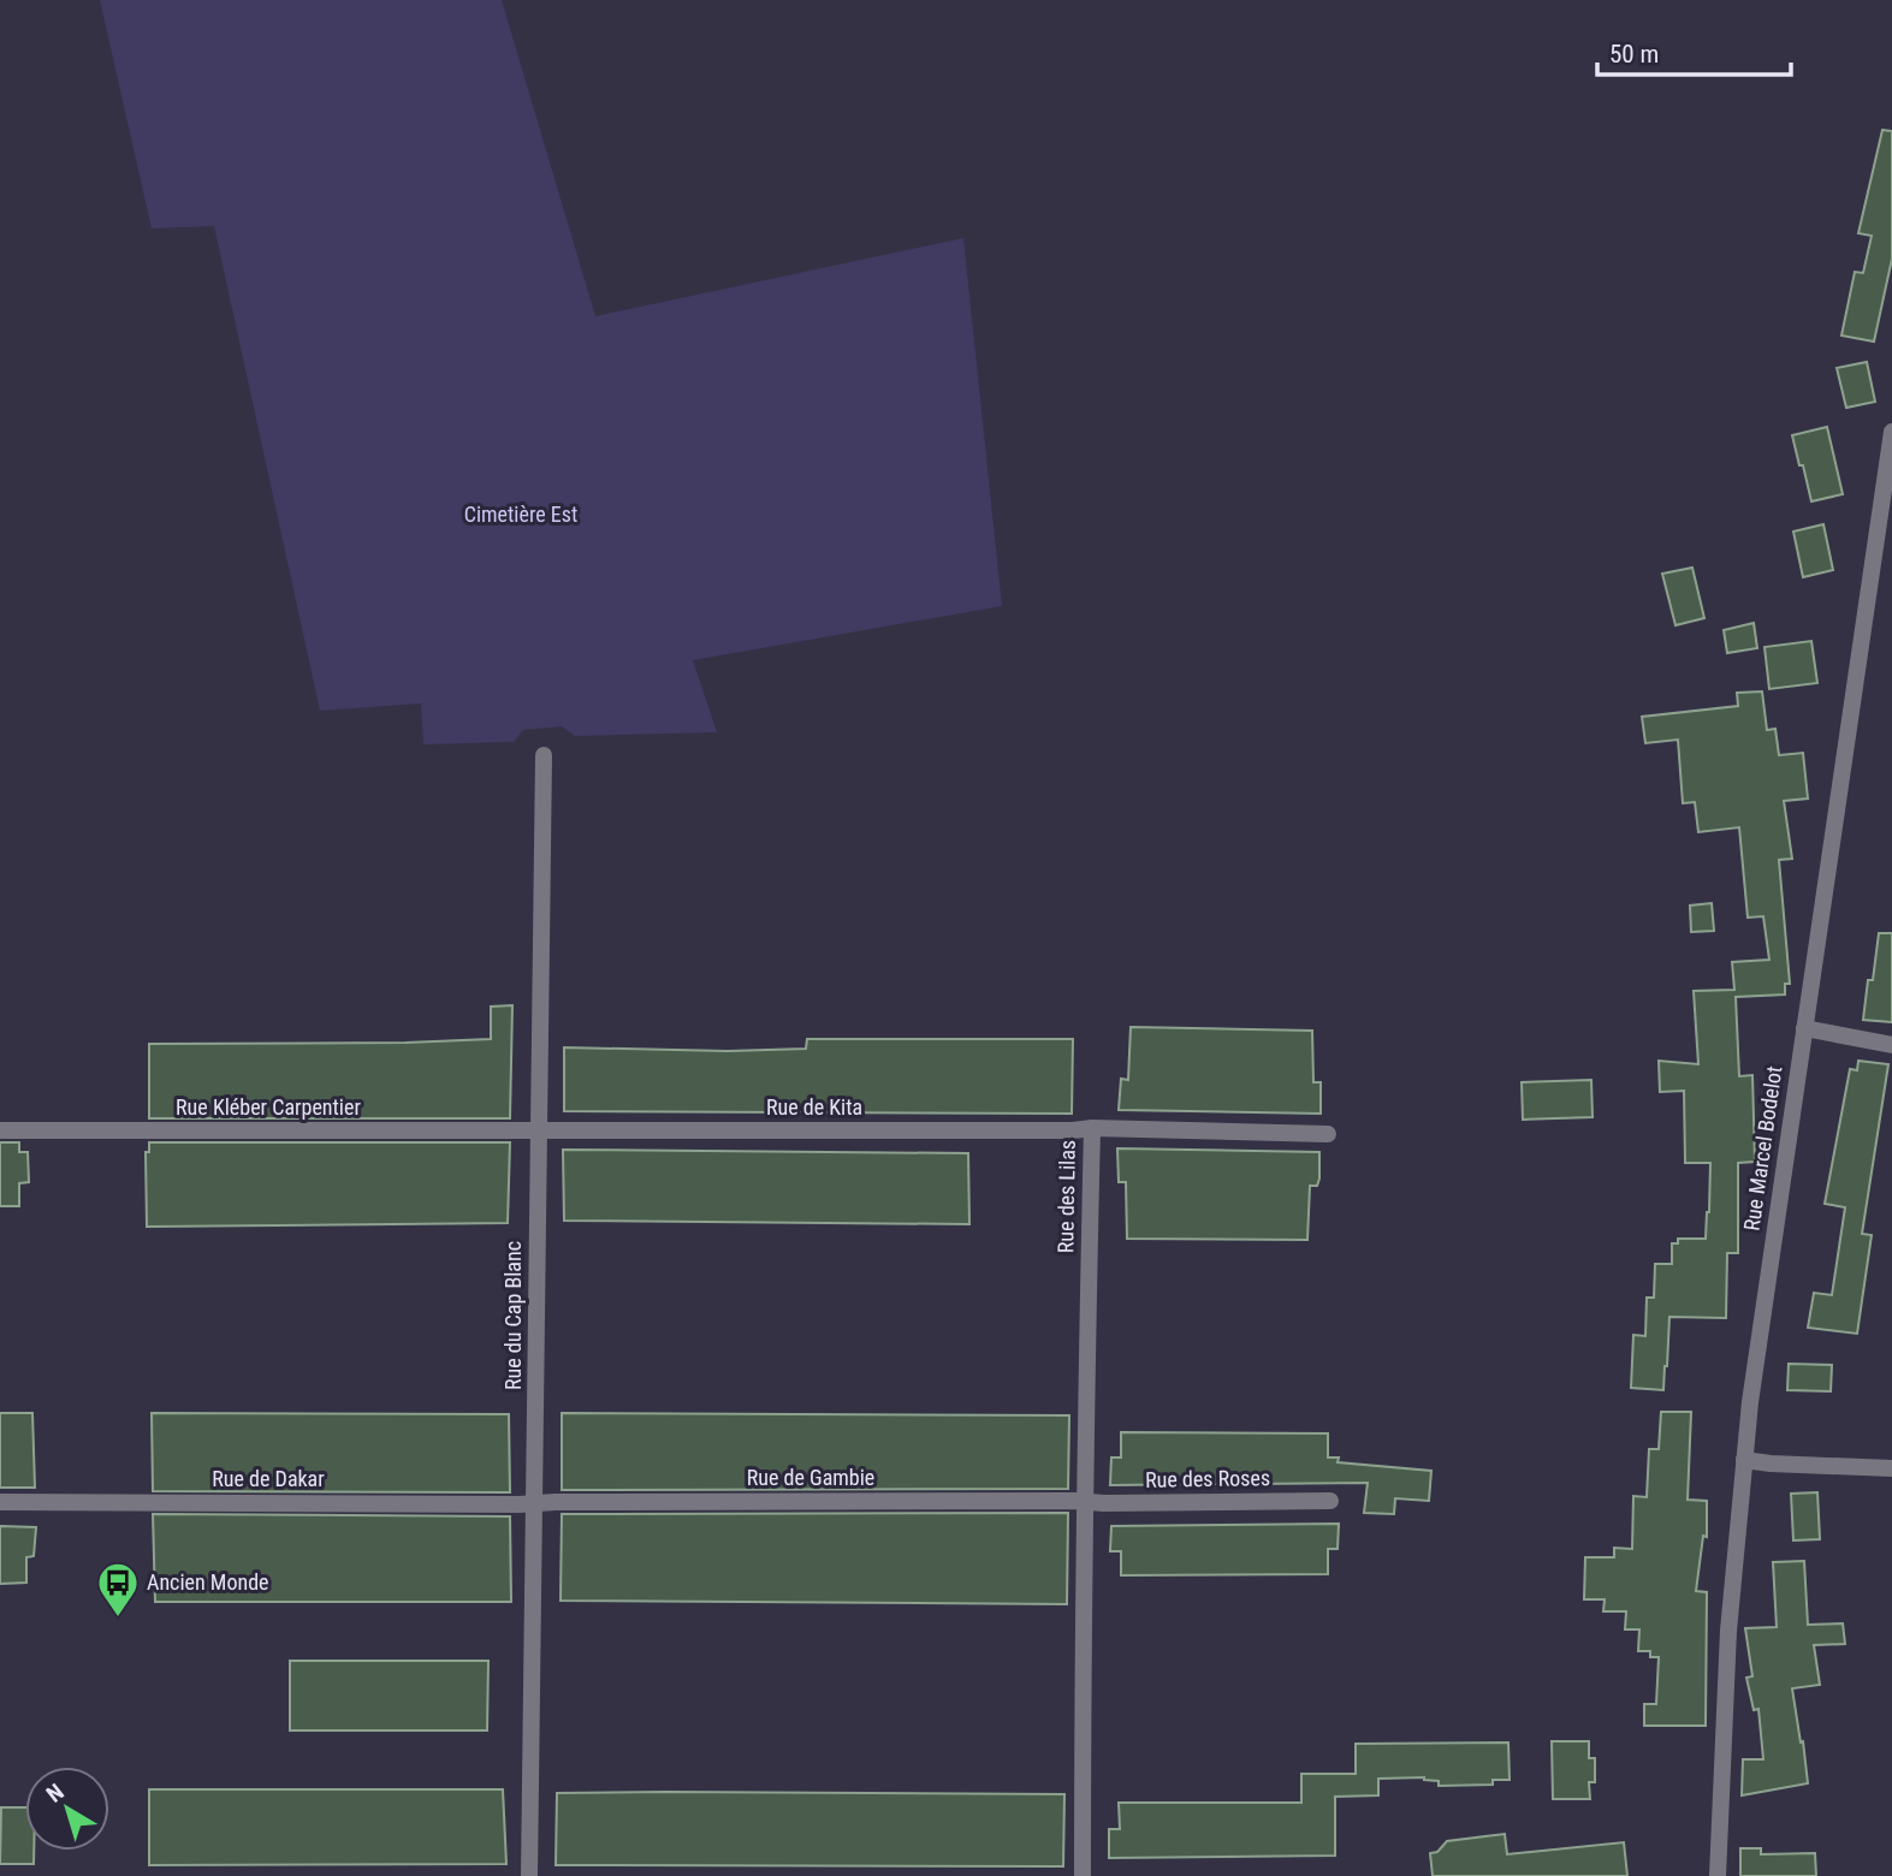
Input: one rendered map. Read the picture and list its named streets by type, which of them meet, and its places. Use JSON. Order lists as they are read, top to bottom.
{
  "streets": {
    "street": [
      "Rue Kléber Carpentier",
      "Rue de Kita",
      "Rue Marcel Bodelot",
      "Rue des Lilas",
      "Rue du Cap Blanc",
      "Rue de Gambie",
      "Rue de Dakar",
      "Rue des Roses"
    ]
  },
  "crossings": [
    ["Rue Kléber Carpentier", "Rue de Kita"],
    ["Rue Kléber Carpentier", "Rue du Cap Blanc"],
    ["Rue de Kita", "Rue des Lilas"],
    ["Rue de Kita", "Rue du Cap Blanc"],
    ["Rue des Lilas", "Rue de Gambie"],
    ["Rue des Lilas", "Rue des Roses"],
    ["Rue du Cap Blanc", "Rue de Gambie"],
    ["Rue du Cap Blanc", "Rue de Dakar"],
    ["Rue de Gambie", "Rue de Dakar"],
    ["Rue de Gambie", "Rue des Roses"]
  ],
  "parks": ["Cimetière Est"],
  "places": {
    "bus stop": ["Ancien Monde"]
  },
  "scale_bar": "50 m",
  "north": "top left"
}
